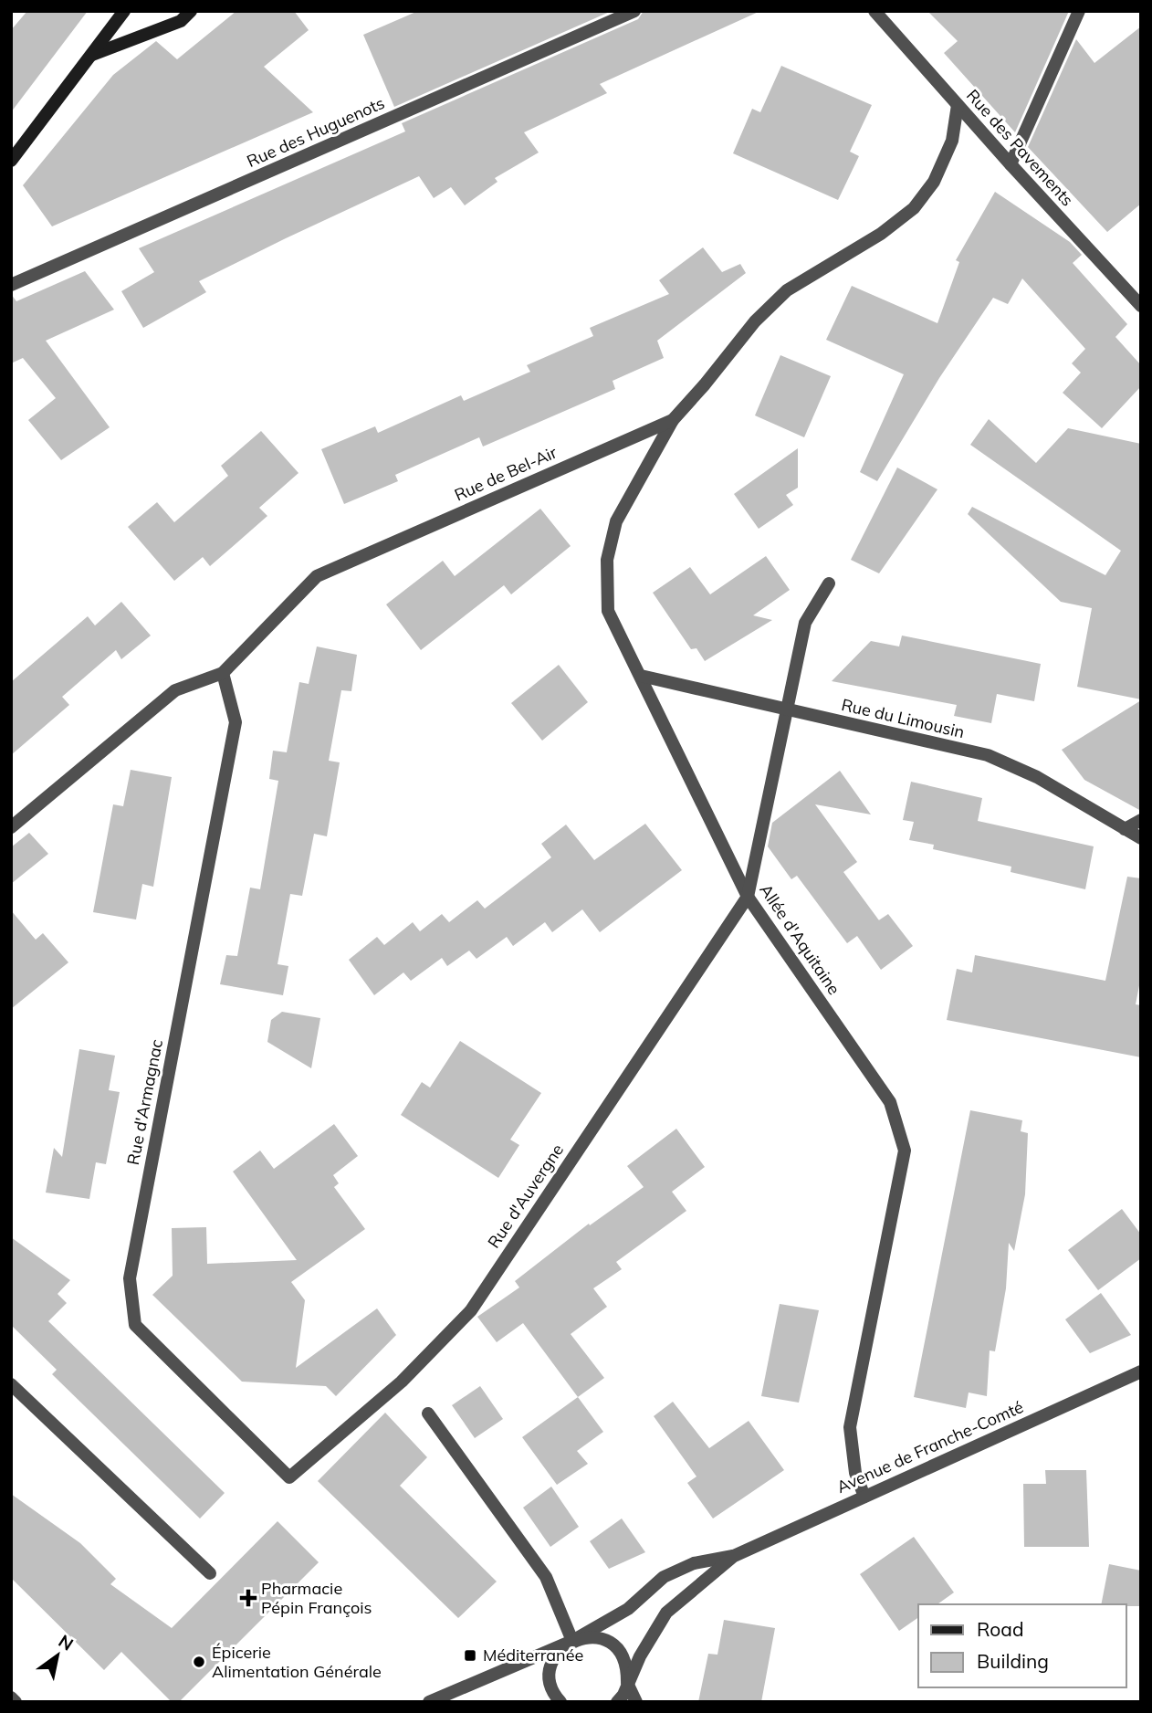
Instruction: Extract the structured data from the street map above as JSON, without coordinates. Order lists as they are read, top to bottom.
{
  "streets": {
    "street": [
      "Rue des Huguenots",
      "Rue des Pavements",
      "Rue de Bel-Air",
      "Rue du Limousin",
      "Allée d'Aquitaine",
      "Rue d'Armagnac",
      "Rue d'Auvergne",
      "Avenue de Franche-Comté"
    ]
  },
  "crossings": [
    ["Rue des Pavements", "Rue de Bel-Air"],
    ["Rue de Bel-Air", "Allée d'Aquitaine"],
    ["Rue de Bel-Air", "Rue d'Armagnac"],
    ["Rue du Limousin", "Allée d'Aquitaine"],
    ["Allée d'Aquitaine", "Rue d'Auvergne"],
    ["Allée d'Aquitaine", "Avenue de Franche-Comté"],
    ["Rue d'Armagnac", "Rue d'Auvergne"]
  ],
  "places": {
    "health": ["Pharmacie Pépin François"],
    "transit": ["Méditerranée"],
    "other": ["Épicerie Alimentation Générale"]
  },
  "legend": ["Road", "Building"],
  "north": "top right"
}
